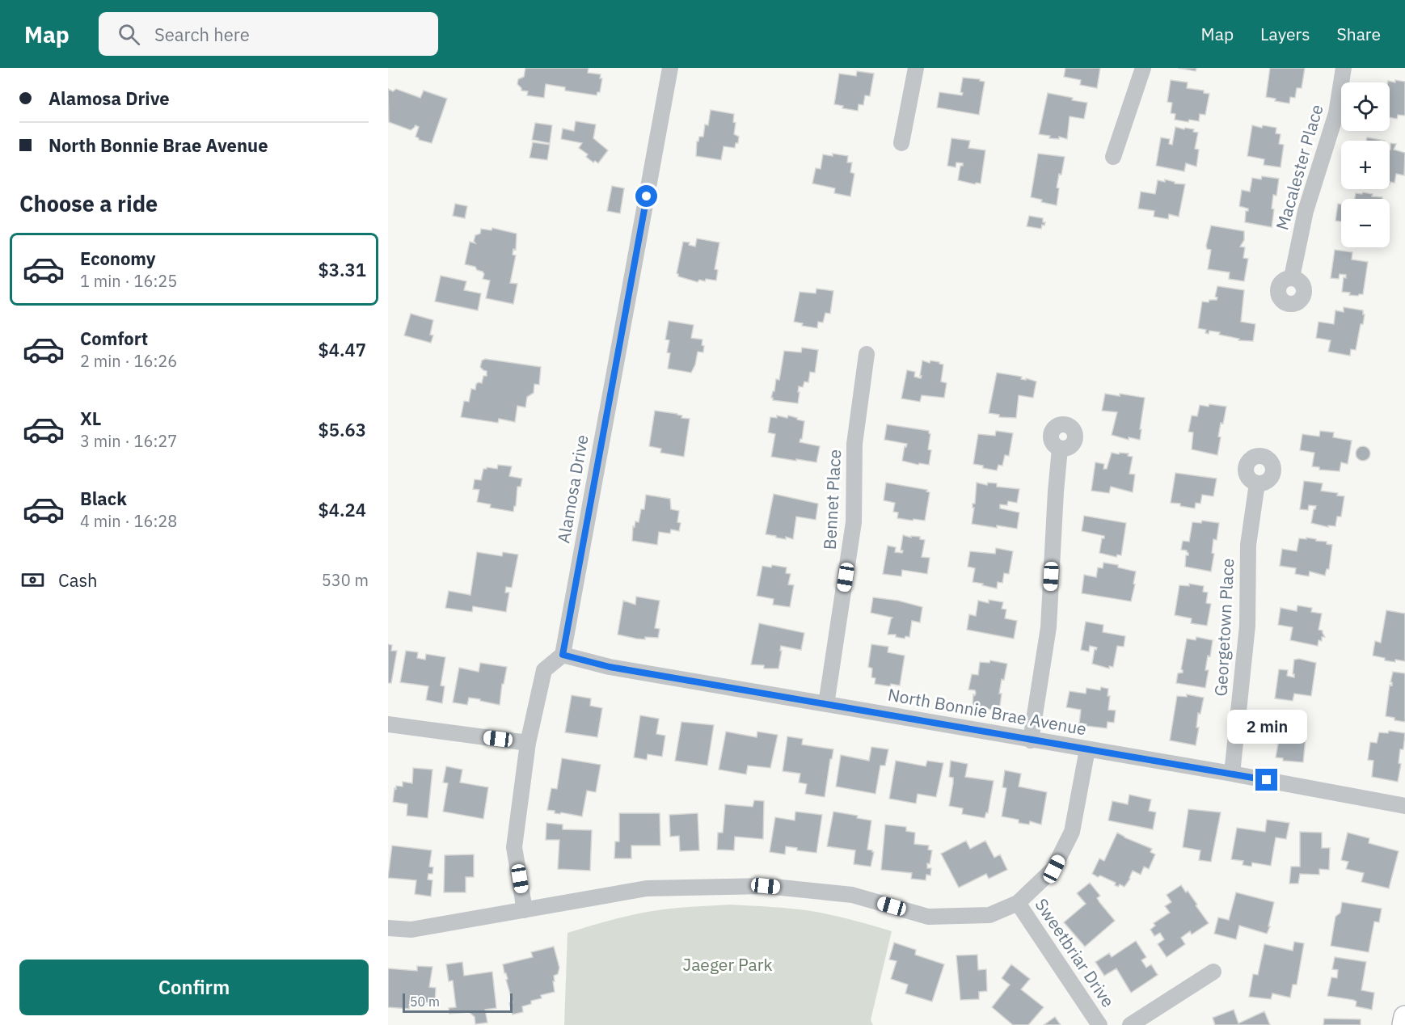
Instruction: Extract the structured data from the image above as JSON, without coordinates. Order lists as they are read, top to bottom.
{
  "streets": {
    "street": [
      "Macalester Place",
      "Alamosa Drive",
      "Bennet Place",
      "Georgetown Place",
      "North Bonnie Brae Avenue",
      "Sweetbriar Drive"
    ]
  },
  "crossings": [
    ["Alamosa Drive", "North Bonnie Brae Avenue"],
    ["Bennet Place", "North Bonnie Brae Avenue"],
    ["Georgetown Place", "North Bonnie Brae Avenue"]
  ],
  "parks": ["Jaeger Park"],
  "scale_bar": "50 m",
  "page": {
    "header": "Map",
    "search": "Search here",
    "nav": ["Map", "Layers", "Share"],
    "banner": ["Alamosa Drive", "North Bonnie Brae Avenue"],
    "map_buttons": ["+", "−"],
    "heading": "Choose a ride",
    "list": [
      {
        "name": "Economy",
        "note": "1 min · 16:25",
        "value": "$3.31"
      },
      {
        "name": "Comfort",
        "note": "2 min · 16:26",
        "value": "$4.47"
      },
      {
        "name": "XL",
        "note": "3 min · 16:27",
        "value": "$5.63"
      },
      {
        "name": "Black",
        "note": "4 min · 16:28",
        "value": "$4.24"
      }
    ],
    "pay": ["Cash", "530 m"],
    "bubble": "2 min",
    "buttons": "Confirm",
    "scale": "50 m"
  }
}
